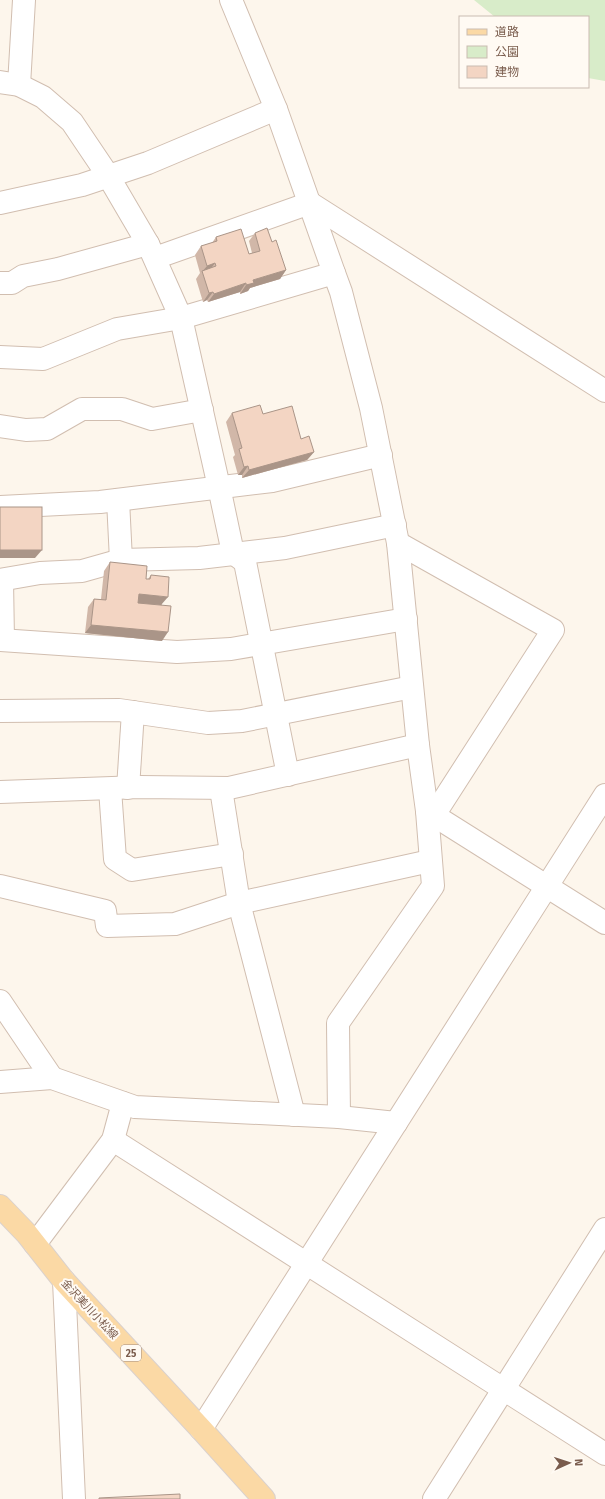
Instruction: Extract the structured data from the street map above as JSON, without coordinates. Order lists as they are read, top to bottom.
{
  "streets": {
    "main road": ["金沢美川小松線", "25"]
  },
  "legend": ["道路", "公園", "建物"],
  "north": "right"
}
